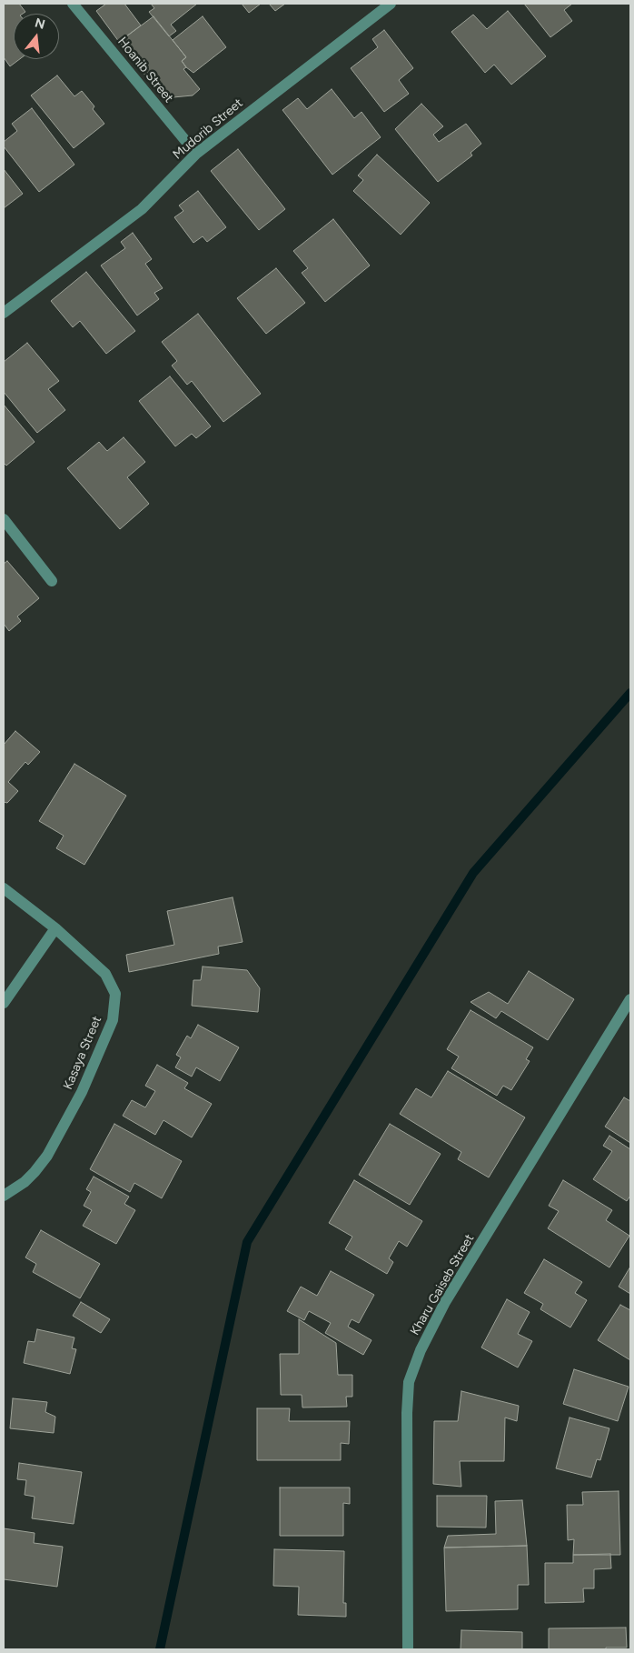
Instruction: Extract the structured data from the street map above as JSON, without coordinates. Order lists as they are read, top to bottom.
{
  "streets": {
    "street": [
      "Hoanib Street",
      "Mudorib Street",
      "Kasaya Street",
      "Kharu Gaiseb Street"
    ]
  },
  "crossings": [
    ["Hoanib Street", "Mudorib Street"]
  ],
  "north": "top"
}
